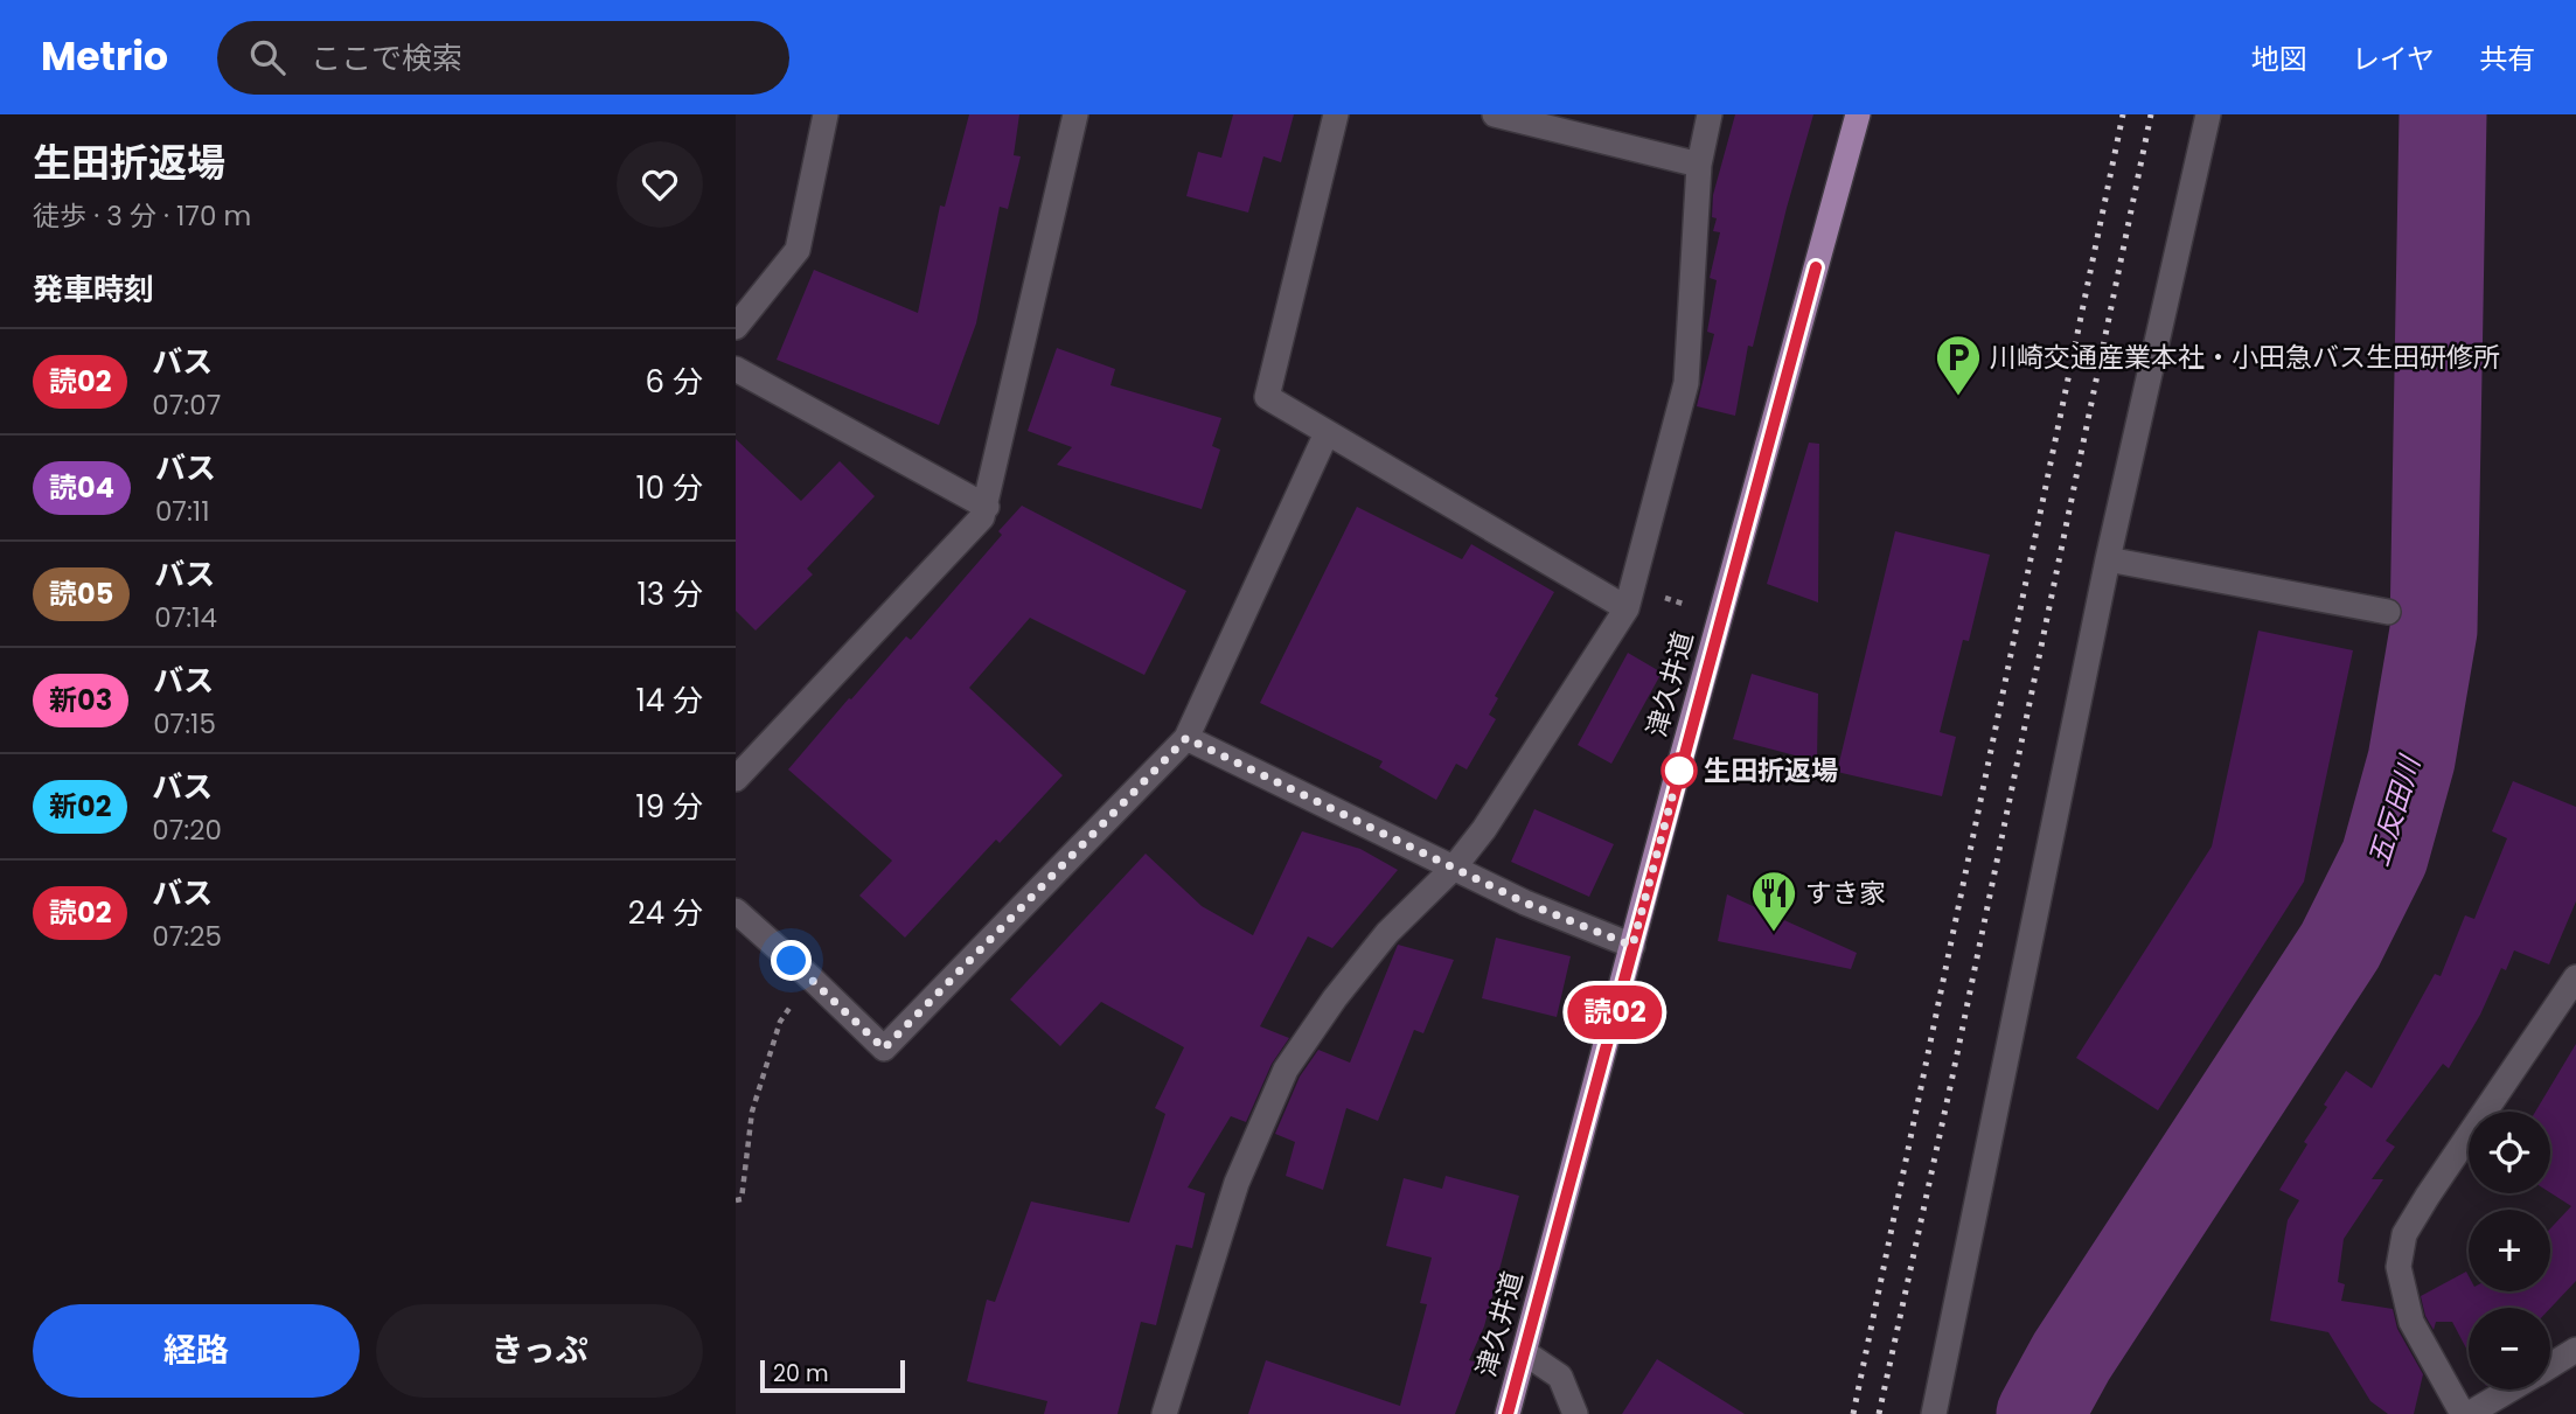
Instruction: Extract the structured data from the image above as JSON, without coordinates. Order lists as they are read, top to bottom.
{
  "streets": {
    "main road": ["津久井道"]
  },
  "water": ["五反田川"],
  "places": {
    "parking": ["川崎交通産業本社・小田急バス生田研修所"],
    "other": ["生田折返場"],
    "restaurant": ["すき家"]
  },
  "lines": ["bus line 読02"],
  "scale_bar": "20 m",
  "page": {
    "header": "Metrio",
    "search": "ここで検索",
    "nav": ["地図", "レイヤ", "共有"],
    "heading": [
      ["生田折返場", "徒歩 · 3 分 · 170 m"],
      "発車時刻"
    ],
    "on_map": "読02",
    "list": [
      {
        "mark": "読02",
        "name": "バス",
        "note": "07:07",
        "value": "6 分"
      },
      {
        "mark": "読04",
        "name": "バス",
        "note": "07:11",
        "value": "10 分"
      },
      {
        "mark": "読05",
        "name": "バス",
        "note": "07:14",
        "value": "13 分"
      },
      {
        "mark": "新03",
        "name": "バス",
        "note": "07:15",
        "value": "14 分"
      },
      {
        "mark": "新02",
        "name": "バス",
        "note": "07:20",
        "value": "19 分"
      },
      {
        "mark": "読02",
        "name": "バス",
        "note": "07:25",
        "value": "24 分"
      }
    ],
    "map_buttons": ["+", "−"],
    "buttons": ["経路", "きっぷ"],
    "scale": "20 m"
  }
}
